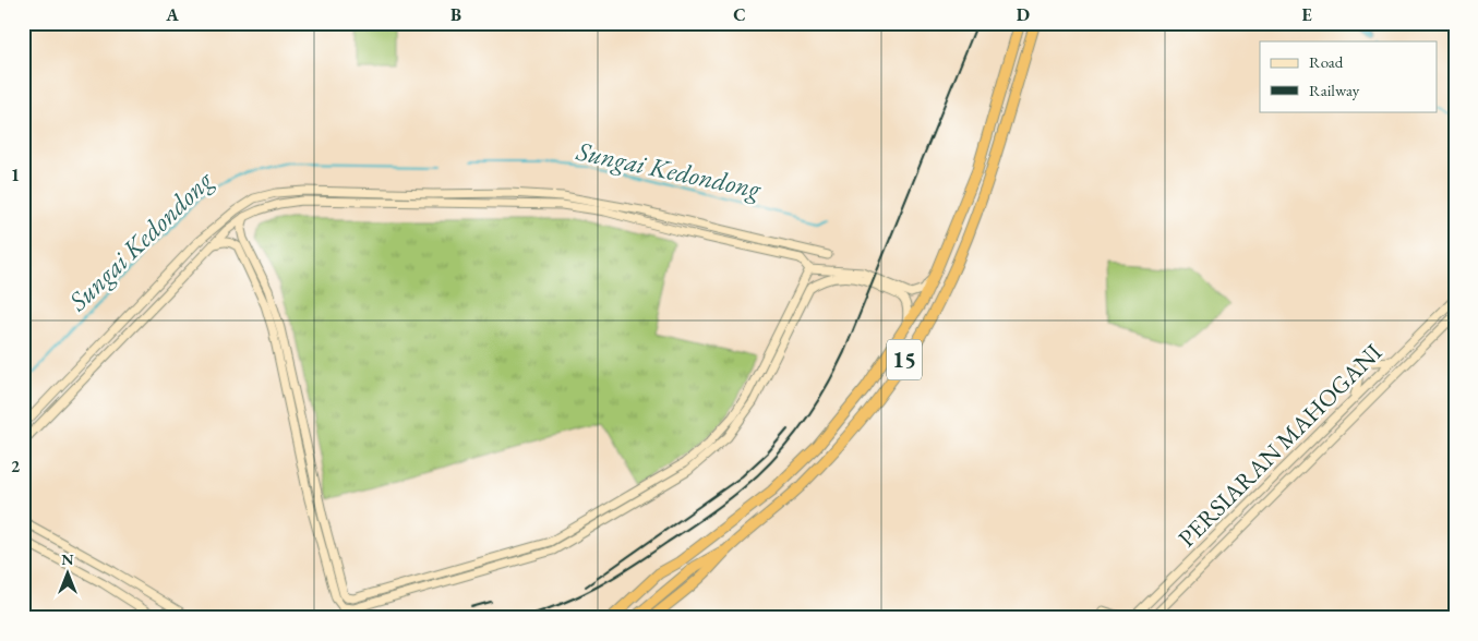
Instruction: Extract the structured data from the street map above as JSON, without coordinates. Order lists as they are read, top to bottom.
{
  "streets": {
    "highway": ["15"],
    "main road": ["PERSIARAN MAHOGANI"]
  },
  "water": ["Sungai Kedondong"],
  "legend": ["Road", "Railway"],
  "north": "top",
  "grid": {
    "columns": [
      "A",
      "B",
      "C",
      "D",
      "E"
    ],
    "rows": ["1", "2"]
  }
}
